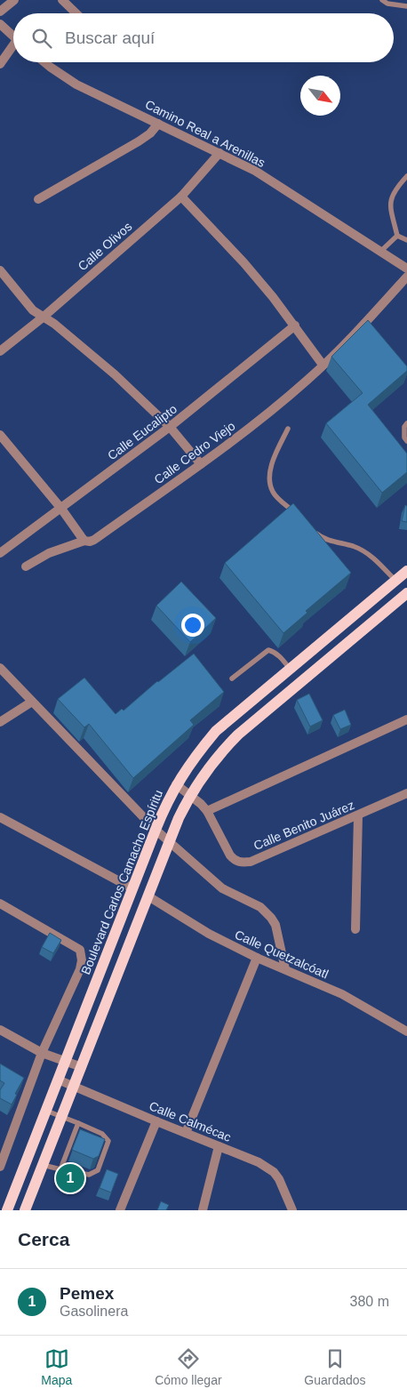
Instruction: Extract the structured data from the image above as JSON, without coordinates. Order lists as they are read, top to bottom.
{
  "streets": {
    "main road": ["Boulevard Carlos Camacho Espíritu"],
    "street": [
      "Camino Real a Arenillas",
      "Calle Olivos",
      "Calle Eucalipto",
      "Calle Cedro Viejo",
      "Calle Benito Juárez",
      "Calle Quetzalcóatl",
      "Calle Calmécac"
    ]
  },
  "crossings": [
    ["Camino Real a Arenillas", "Calle Olivos"],
    ["Calle Benito Juárez", "Boulevard Carlos Camacho Espíritu"],
    ["Boulevard Carlos Camacho Espíritu", "Calle Calmécac"]
  ],
  "north": "bottom right",
  "page": {
    "search": "Buscar aquí",
    "pins": "1",
    "heading": "Cerca",
    "list": [
      {
        "mark": "1",
        "name": "Pemex",
        "note": "Gasolinera",
        "value": "380 m"
      }
    ],
    "nav": ["Mapa", "Cómo llegar", "Guardados"]
  }
}
